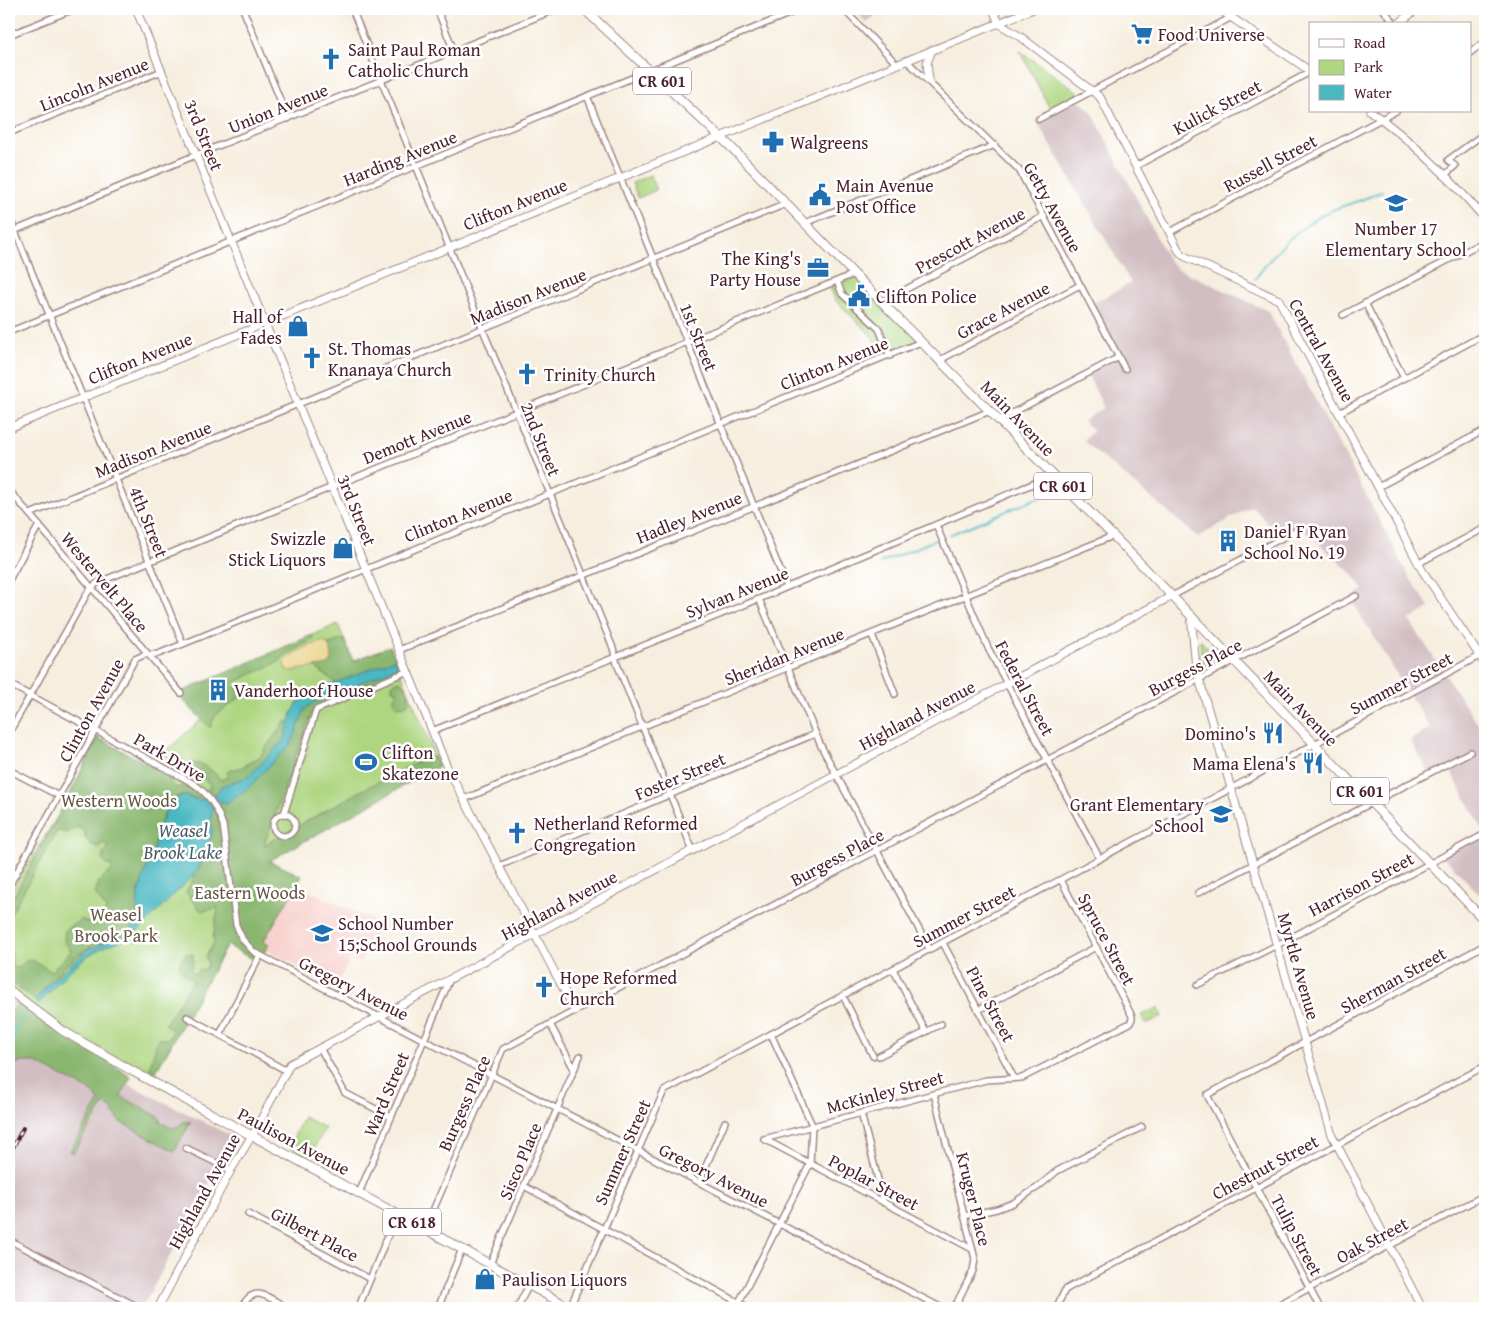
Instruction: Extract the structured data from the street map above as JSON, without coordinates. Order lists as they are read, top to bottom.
{
  "streets": {
    "main road": [
      "CR 601",
      "Main Avenue",
      "Paulison Avenue",
      "CR 618"
    ],
    "street": [
      "Lincoln Avenue",
      "Kulick Street",
      "Union Avenue",
      "3rd Street",
      "Harding Avenue",
      "Russell Street",
      "Clifton Avenue",
      "Getty Avenue",
      "Prescott Avenue",
      "Madison Avenue",
      "Grace Avenue",
      "1st Street",
      "Central Avenue",
      "Clinton Avenue",
      "Demott Avenue",
      "2nd Street",
      "Hadley Avenue",
      "4th Street",
      "Westervelt Place",
      "Sylvan Avenue",
      "Sheridan Avenue",
      "Burgess Place",
      "Summer Street",
      "Federal Street",
      "Highland Avenue",
      "Park Drive",
      "Foster Street",
      "Harrison Street",
      "Spruce Street",
      "Myrtle Avenue",
      "Sherman Street",
      "Gregory Avenue",
      "Pine Street",
      "McKinley Street",
      "Ward Street",
      "Sisco Place",
      "Chestnut Street",
      "Poplar Street",
      "Kruger Place",
      "Gilbert Place",
      "Tulip Street",
      "Oak Street"
    ]
  },
  "crossings": [
    ["Lincoln Avenue", "3rd Street"],
    ["Kulick Street", "Central Avenue"],
    ["Union Avenue", "3rd Street"],
    ["Union Avenue", "2nd Street"],
    ["Union Avenue", "4th Street"],
    ["3rd Street", "Harding Avenue"],
    ["3rd Street", "Clifton Avenue"],
    ["3rd Street", "Madison Avenue"],
    ["3rd Street", "Clinton Avenue"],
    ["3rd Street", "Demott Avenue"],
    ["3rd Street", "Hadley Avenue"],
    ["3rd Street", "Sylvan Avenue"],
    ["3rd Street", "Sheridan Avenue"],
    ["3rd Street", "Burgess Place"],
    ["3rd Street", "Highland Avenue"],
    ["3rd Street", "Foster Street"],
    ["Harding Avenue", "1st Street"],
    ["Harding Avenue", "Main Avenue"],
    ["Harding Avenue", "2nd Street"],
    ["Harding Avenue", "4th Street"],
    ["Russell Street", "Central Avenue"],
    ["Clifton Avenue", "Getty Avenue"],
    ["Clifton Avenue", "1st Street"],
    ["Clifton Avenue", "Central Avenue"],
    ["Clifton Avenue", "Main Avenue"],
    ["Clifton Avenue", "2nd Street"],
    ["Clifton Avenue", "4th Street"],
    ["Getty Avenue", "Prescott Avenue"],
    ["Getty Avenue", "Grace Avenue"],
    ["Prescott Avenue", "Main Avenue"],
    ["Madison Avenue", "1st Street"],
    ["Madison Avenue", "Main Avenue"],
    ["Madison Avenue", "2nd Street"],
    ["Madison Avenue", "4th Street"],
    ["Madison Avenue", "Westervelt Place"],
    ["Grace Avenue", "Main Avenue"],
    ["1st Street", "Clinton Avenue"],
    ["1st Street", "Demott Avenue"],
    ["1st Street", "Hadley Avenue"],
    ["1st Street", "Sylvan Avenue"],
    ["Central Avenue", "Summer Street"],
    ["Clinton Avenue", "Main Avenue"],
    ["Clinton Avenue", "2nd Street"],
    ["Clinton Avenue", "4th Street"],
    ["Clinton Avenue", "Westervelt Place"],
    ["Clinton Avenue", "Park Drive"],
    ["Main Avenue", "Demott Avenue"],
    ["Main Avenue", "Hadley Avenue"],
    ["Main Avenue", "Sylvan Avenue"],
    ["Main Avenue", "Sheridan Avenue"],
    ["Main Avenue", "Burgess Place"],
    ["Main Avenue", "Summer Street"],
    ["Main Avenue", "Highland Avenue"],
    ["Main Avenue", "Harrison Street"],
    ["Main Avenue", "Myrtle Avenue"],
    ["Demott Avenue", "2nd Street"],
    ["Demott Avenue", "4th Street"],
    ["Demott Avenue", "Westervelt Place"],
    ["Demott Avenue", "Park Drive"],
    ["2nd Street", "Hadley Avenue"],
    ["2nd Street", "Sylvan Avenue"],
    ["2nd Street", "Sheridan Avenue"],
    ["2nd Street", "Highland Avenue"],
    ["2nd Street", "Foster Street"],
    ["Sylvan Avenue", "Federal Street"],
    ["Sheridan Avenue", "Federal Street"],
    ["Burgess Place", "Federal Street"],
    ["Burgess Place", "Myrtle Avenue"],
    ["Burgess Place", "Gregory Avenue"],
    ["Burgess Place", "Paulison Avenue"],
    ["Summer Street", "Federal Street"],
    ["Summer Street", "Spruce Street"],
    ["Summer Street", "Myrtle Avenue"],
    ["Summer Street", "Gregory Avenue"],
    ["Summer Street", "Pine Street"],
    ["Summer Street", "Paulison Avenue"],
    ["Federal Street", "Highland Avenue"],
    ["Highland Avenue", "Gregory Avenue"],
    ["Highland Avenue", "Ward Street"],
    ["Highland Avenue", "Paulison Avenue"],
    ["Park Drive", "Gregory Avenue"],
    ["Harrison Street", "Myrtle Avenue"],
    ["Spruce Street", "Pine Street"],
    ["Spruce Street", "McKinley Street"],
    ["Myrtle Avenue", "Sherman Street"],
    ["Myrtle Avenue", "Chestnut Street"],
    ["Myrtle Avenue", "Oak Street"],
    ["Sherman Street", "Tulip Street"],
    ["Gregory Avenue", "Ward Street"],
    ["Gregory Avenue", "Sisco Place"],
    ["Pine Street", "McKinley Street"],
    ["McKinley Street", "Poplar Street"],
    ["McKinley Street", "Kruger Place"],
    ["Ward Street", "Paulison Avenue"],
    ["Paulison Avenue", "Sisco Place"],
    ["Chestnut Street", "Tulip Street"],
    ["Poplar Street", "Kruger Place"],
    ["Tulip Street", "Oak Street"]
  ],
  "water": ["Weasel Brook Lake"],
  "parks": ["Western Woods", "Eastern Woods", "Weasel Brook Park"],
  "places": {
    "supermarket": ["Food Universe"],
    "church": [
      "Saint Paul Roman Catholic Church",
      "St. Thomas Knanaya Church",
      "Trinity Church",
      "Netherland Reformed Congregation",
      "Hope Reformed Church"
    ],
    "pharmacy": ["Walgreens"],
    "public building": ["Main Avenue Post Office", "Clifton Police"],
    "school or university": ["Number 17 Elementary School", "Grant Elementary School", "School Number 15;School Grounds"],
    "office": ["The King's Party House"],
    "shop": ["Hall of Fades", "Swizzle Stick Liquors", "Paulison Liquors"],
    "building": ["Daniel F Ryan School No. 19", "Vanderhoof House"],
    "restaurant": ["Domino's", "Mama Elena's"],
    "sports": ["Clifton Skatezone"]
  },
  "legend": ["Road", "Park", "Water"]
}
